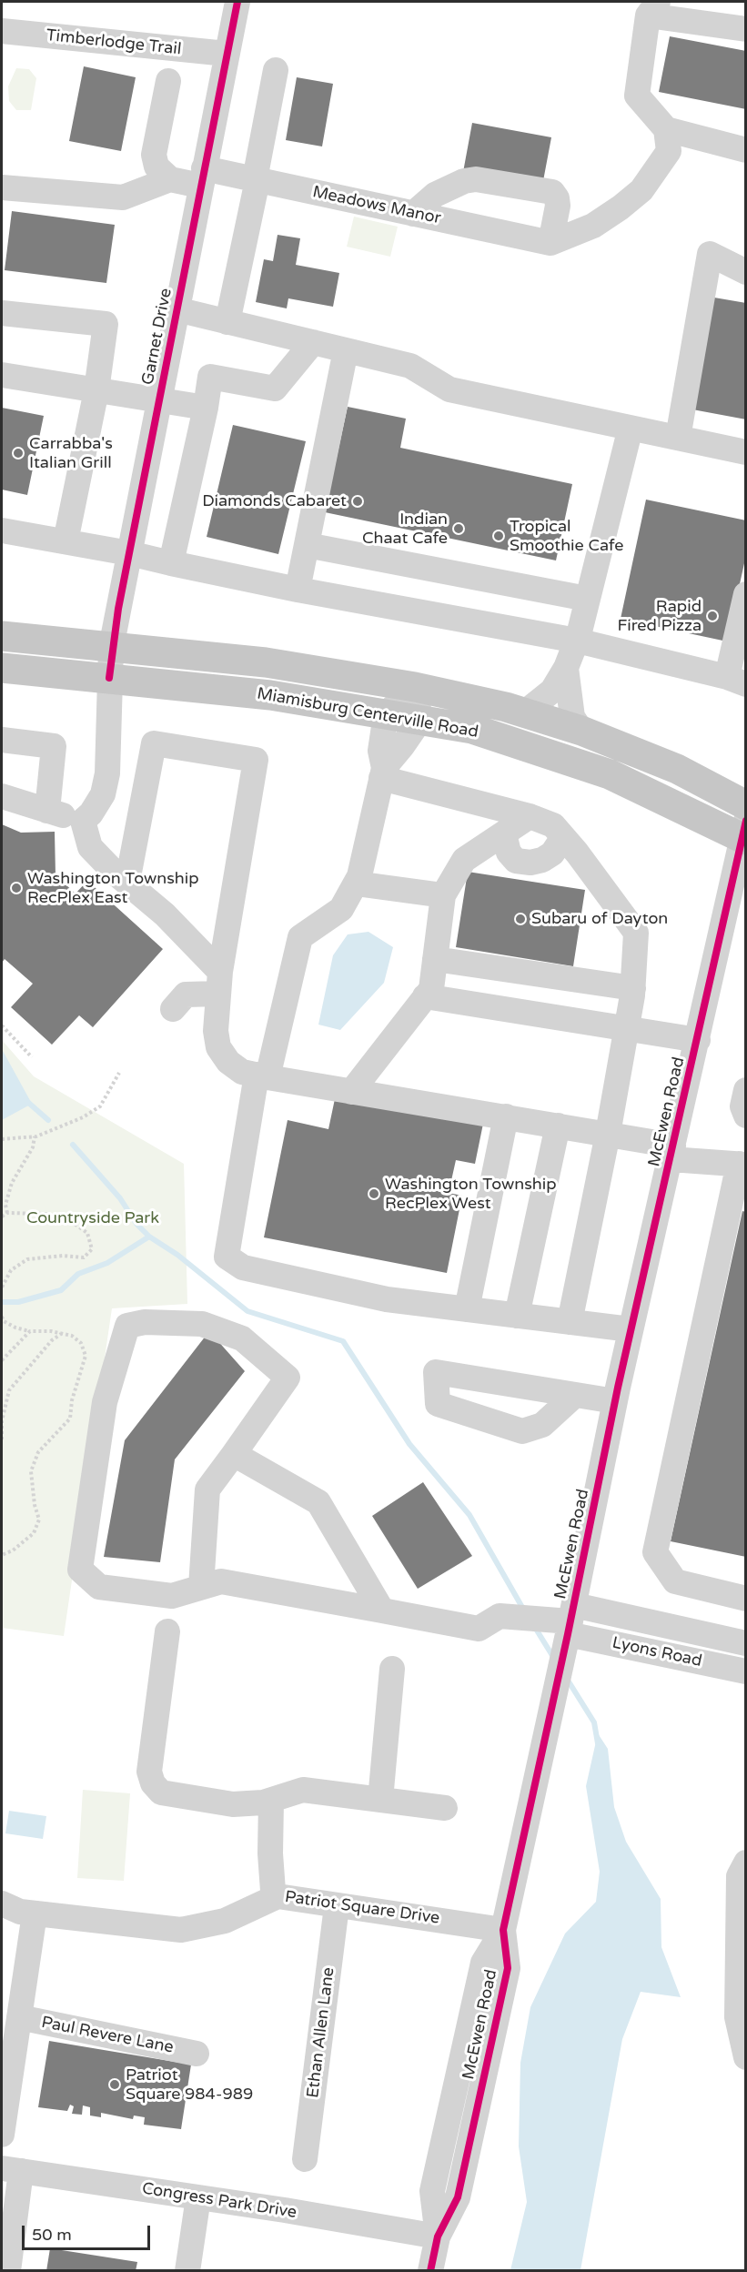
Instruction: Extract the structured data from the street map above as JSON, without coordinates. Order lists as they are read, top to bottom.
{
  "streets": {
    "main road": ["Miamisburg Centerville Road"],
    "street": [
      "Timberlodge Trail",
      "Meadows Manor",
      "Garnet Drive",
      "McEwen Road",
      "Lyons Road",
      "Patriot Square Drive",
      "Ethan Allen Lane",
      "Paul Revere Lane",
      "Congress Park Drive"
    ]
  },
  "crossings": [
    ["Timberlodge Trail", "Garnet Drive"],
    ["Meadows Manor", "Garnet Drive"],
    ["Garnet Drive", "Miamisburg Centerville Road"],
    ["Miamisburg Centerville Road", "McEwen Road"],
    ["McEwen Road", "Lyons Road"],
    ["McEwen Road", "Patriot Square Drive"],
    ["McEwen Road", "Congress Park Drive"],
    ["Patriot Square Drive", "Ethan Allen Lane"]
  ],
  "parks": ["Countryside Park"],
  "places": [
    "Carrabba's Italian Grill",
    "Diamonds Cabaret",
    "Indian Chaat Cafe",
    "Tropical Smoothie Cafe",
    "Rapid Fired Pizza",
    "Washington Township RecPlex East",
    "Subaru of Dayton",
    "Washington Township RecPlex West",
    "Patriot Square 984-989"
  ],
  "scale_bar": "50 m"
}
